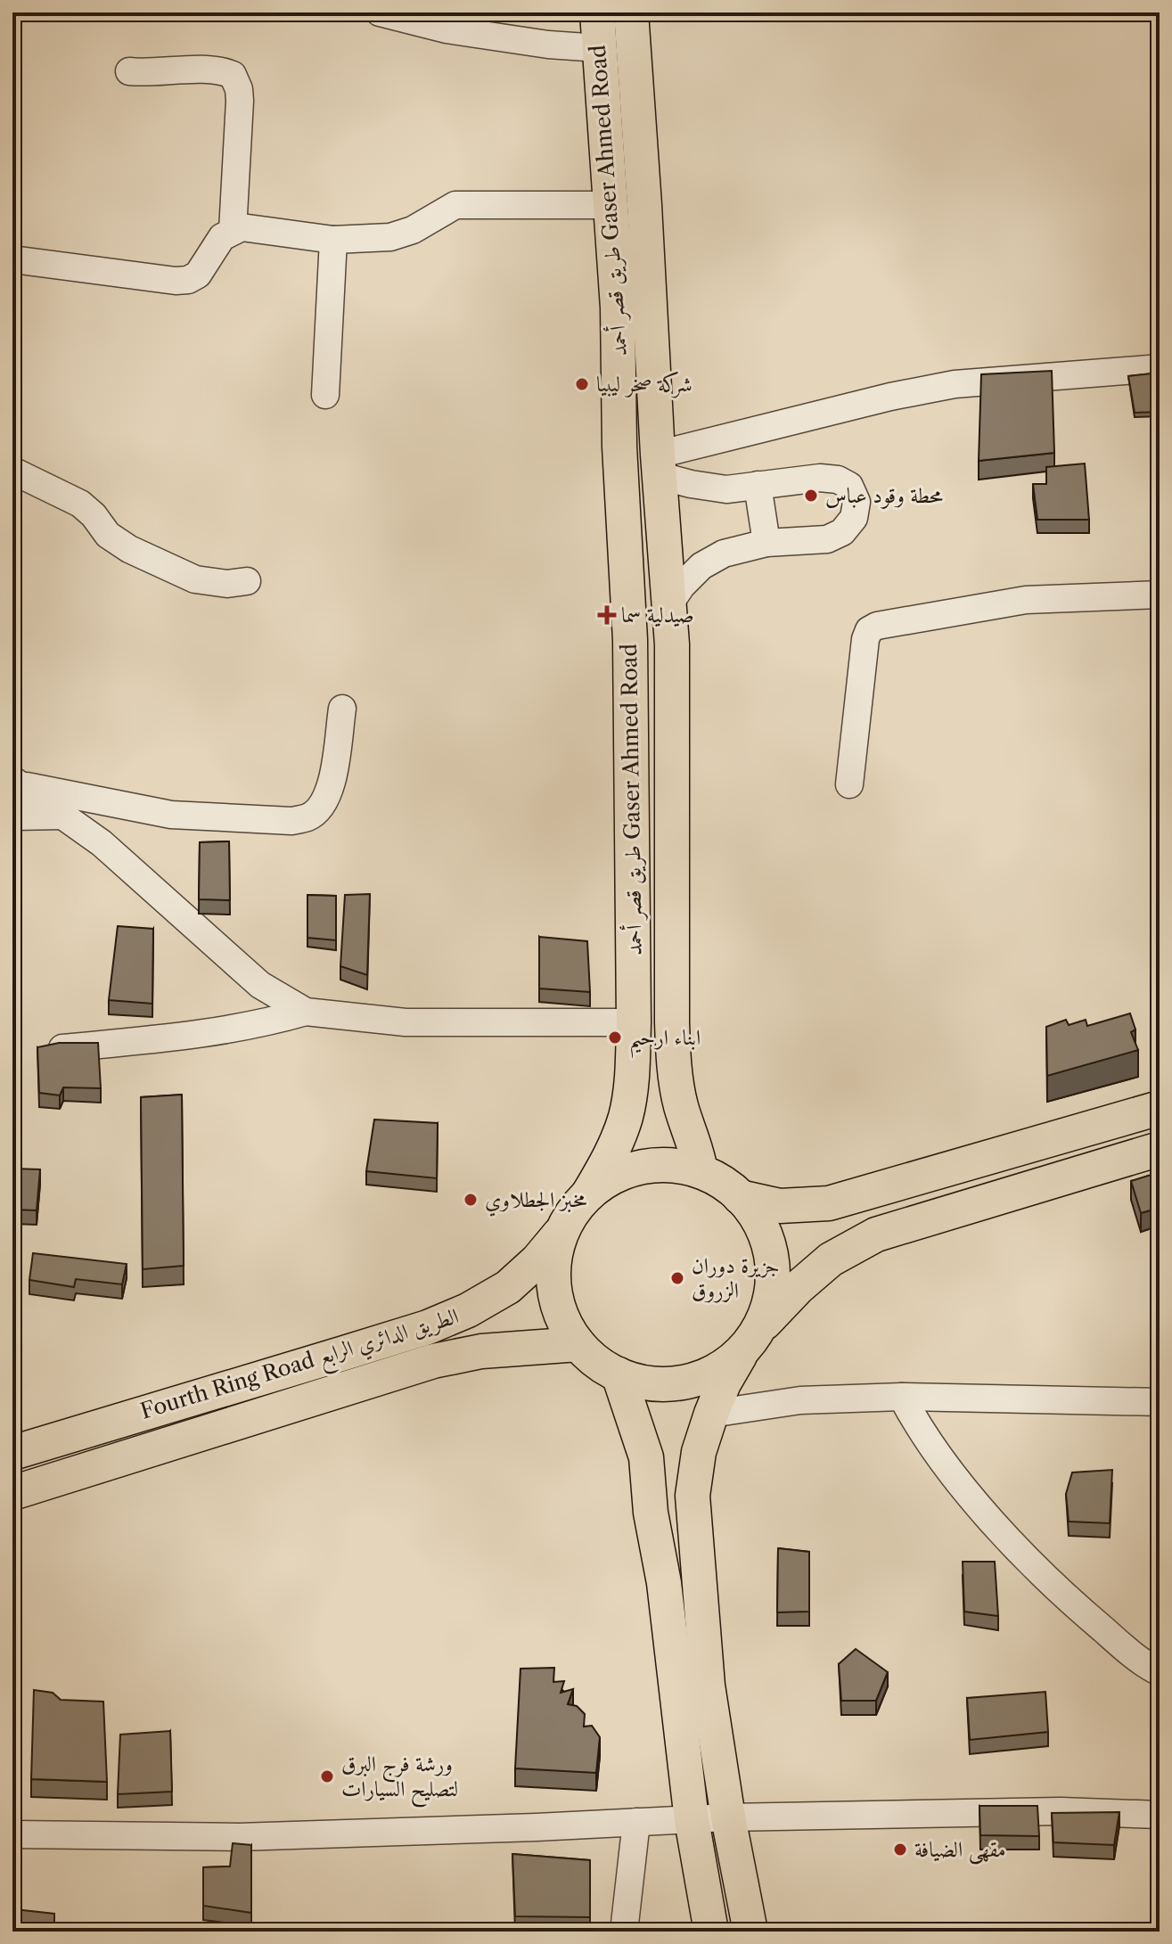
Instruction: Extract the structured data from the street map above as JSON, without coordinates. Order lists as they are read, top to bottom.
{
  "streets": {
    "main road": ["طريق قصر أحمد Gaser Ahmed Road", "Fourth Ring Road الطريق الدائري الرابع"]
  },
  "crossings": [
    ["طريق قصر أحمد Gaser Ahmed Road", "Fourth Ring Road الطريق الدائري الرابع"]
  ],
  "places": {
    "other": [
      "شركة صخر ليبيا",
      "محطة وقود عباس",
      "ابناء ارحيم",
      "مخبز الجطلاوي",
      "جزيرة دوران الزروق",
      "ورشة فرج البرق لتصليح السيارات",
      "مقهى الضيافة"
    ],
    "health": ["صيدلية سما"]
  }
}
